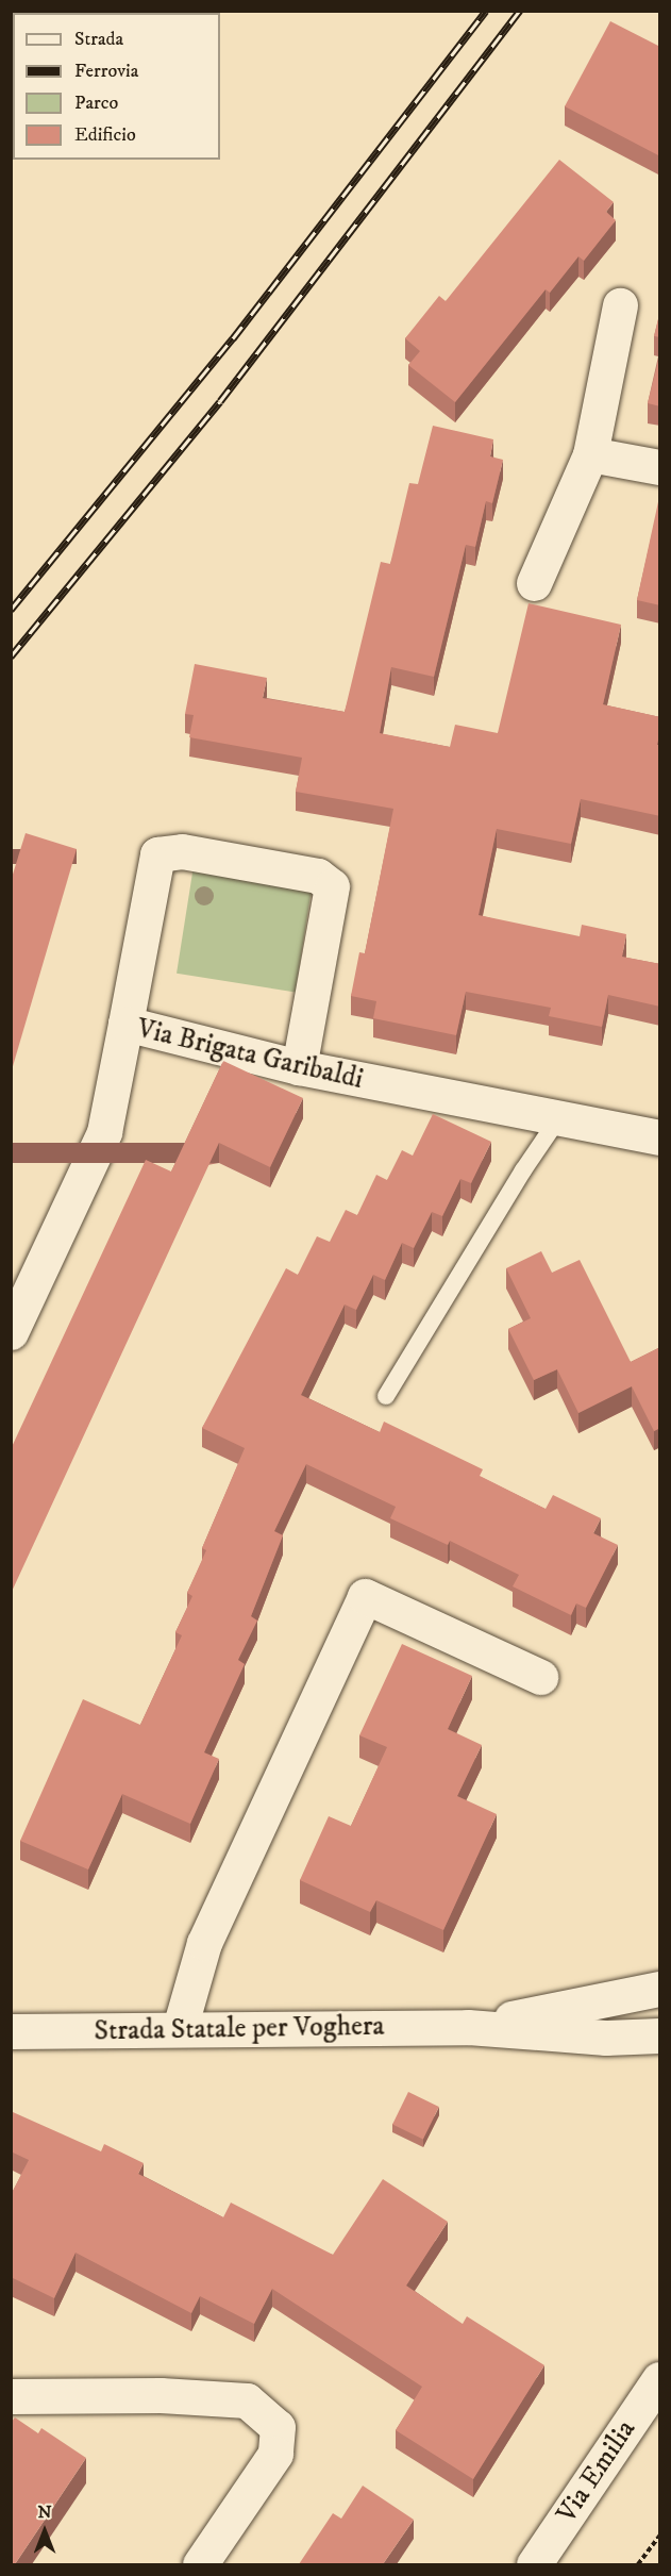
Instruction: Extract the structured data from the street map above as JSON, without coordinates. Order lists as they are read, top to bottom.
{
  "streets": {
    "street": ["Via Brigata Garibaldi", "Strada Statale per Voghera", "Via Emilia"]
  },
  "legend": [
    "Strada",
    "Ferrovia",
    "Parco",
    "Edificio"
  ],
  "north": "top"
}
